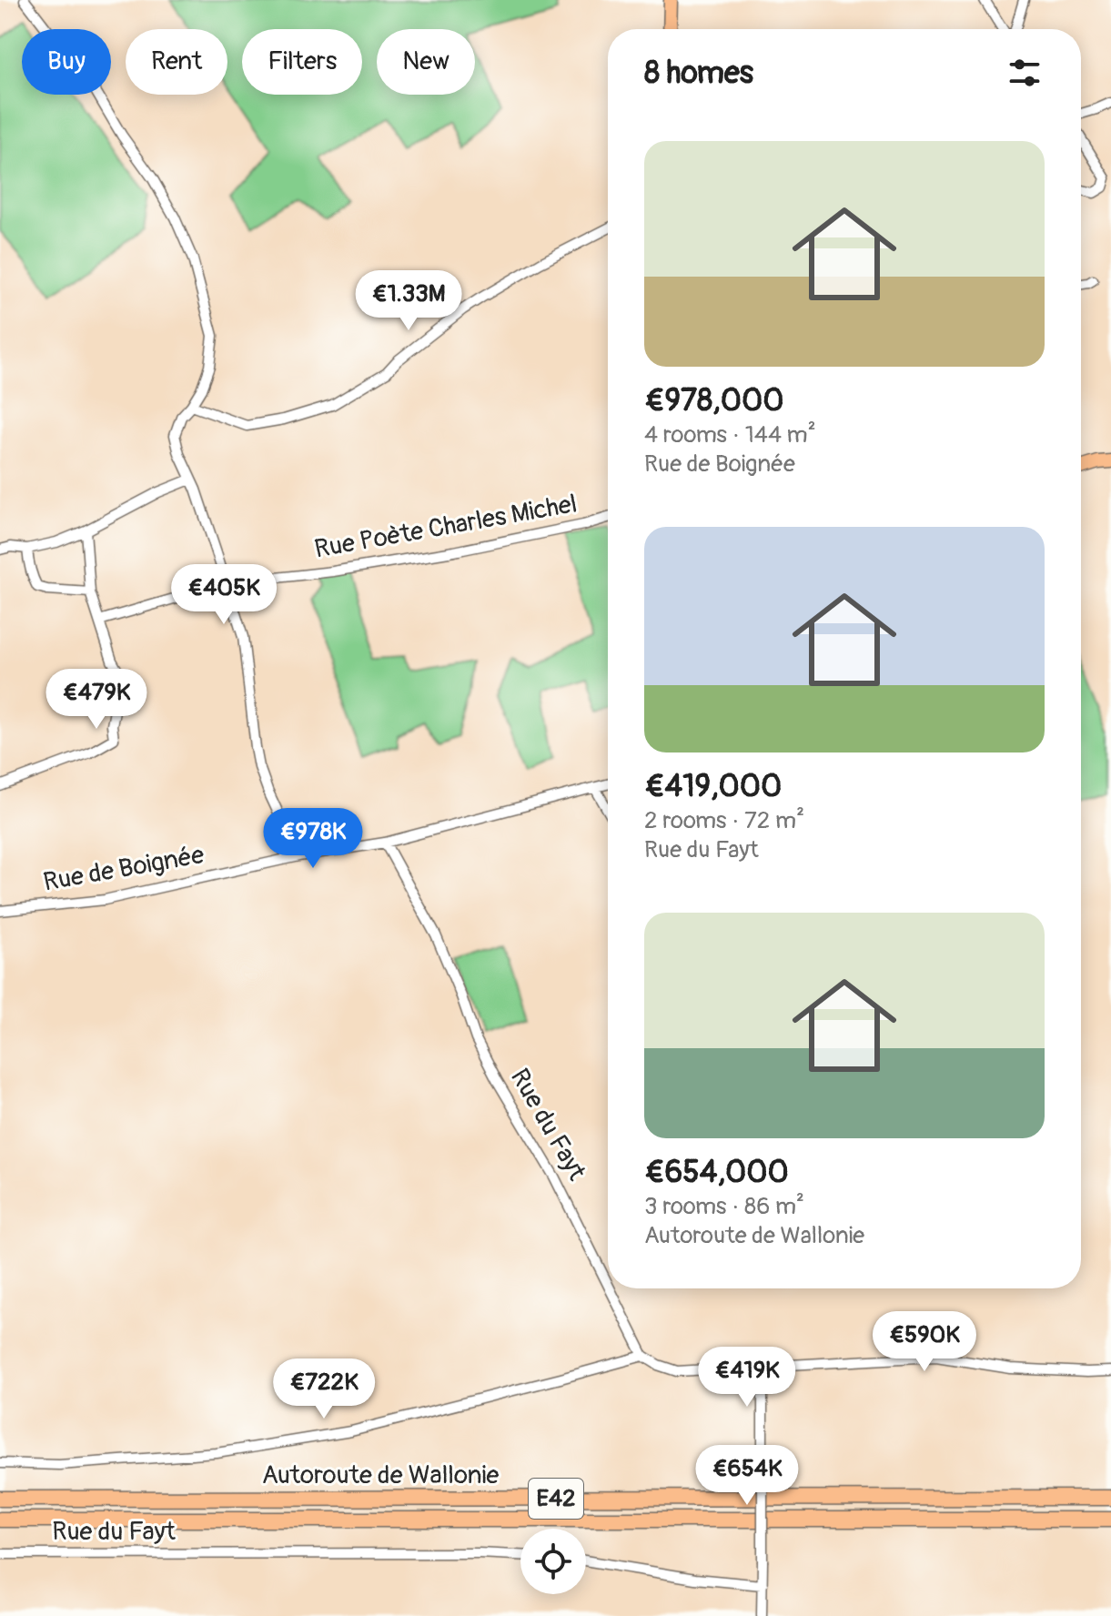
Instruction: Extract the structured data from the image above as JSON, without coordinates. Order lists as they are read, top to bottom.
{
  "streets": {
    "highway": ["Autoroute de Wallonie", "E42"],
    "street": ["Rue Poète Charles Michel", "Rue de Boignée", "Rue du Fayt"]
  },
  "crossings": [
    ["Rue de Boignée", "Rue du Fayt"]
  ],
  "page": {
    "chip": [
      "Buy",
      "Rent",
      "Filters",
      "New"
    ],
    "heading": "8 homes",
    "list": [
      {
        "name": "€978,000",
        "note": "4 rooms · 144 m² · Rue de Boignée"
      },
      {
        "name": "€419,000",
        "note": "2 rooms · 72 m² · Rue du Fayt"
      },
      {
        "name": "€654,000",
        "note": "3 rooms · 86 m² · Autoroute de Wallonie"
      }
    ],
    "price": [
      "€1.33M",
      "€405K",
      "€479K",
      "€978K",
      "€590K",
      "€419K",
      "€722K",
      "€654K"
    ]
  }
}
